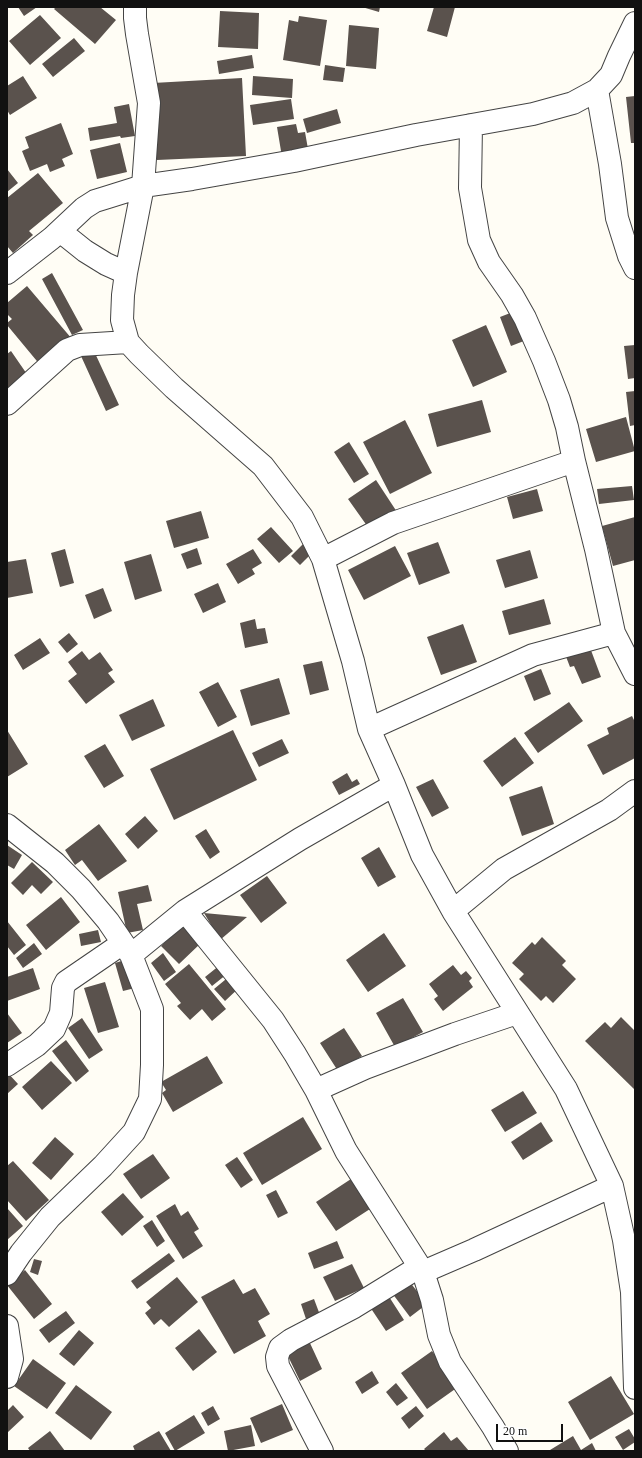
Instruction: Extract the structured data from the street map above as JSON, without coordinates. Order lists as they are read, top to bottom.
{
  "scale_bar": "20 m"
}
